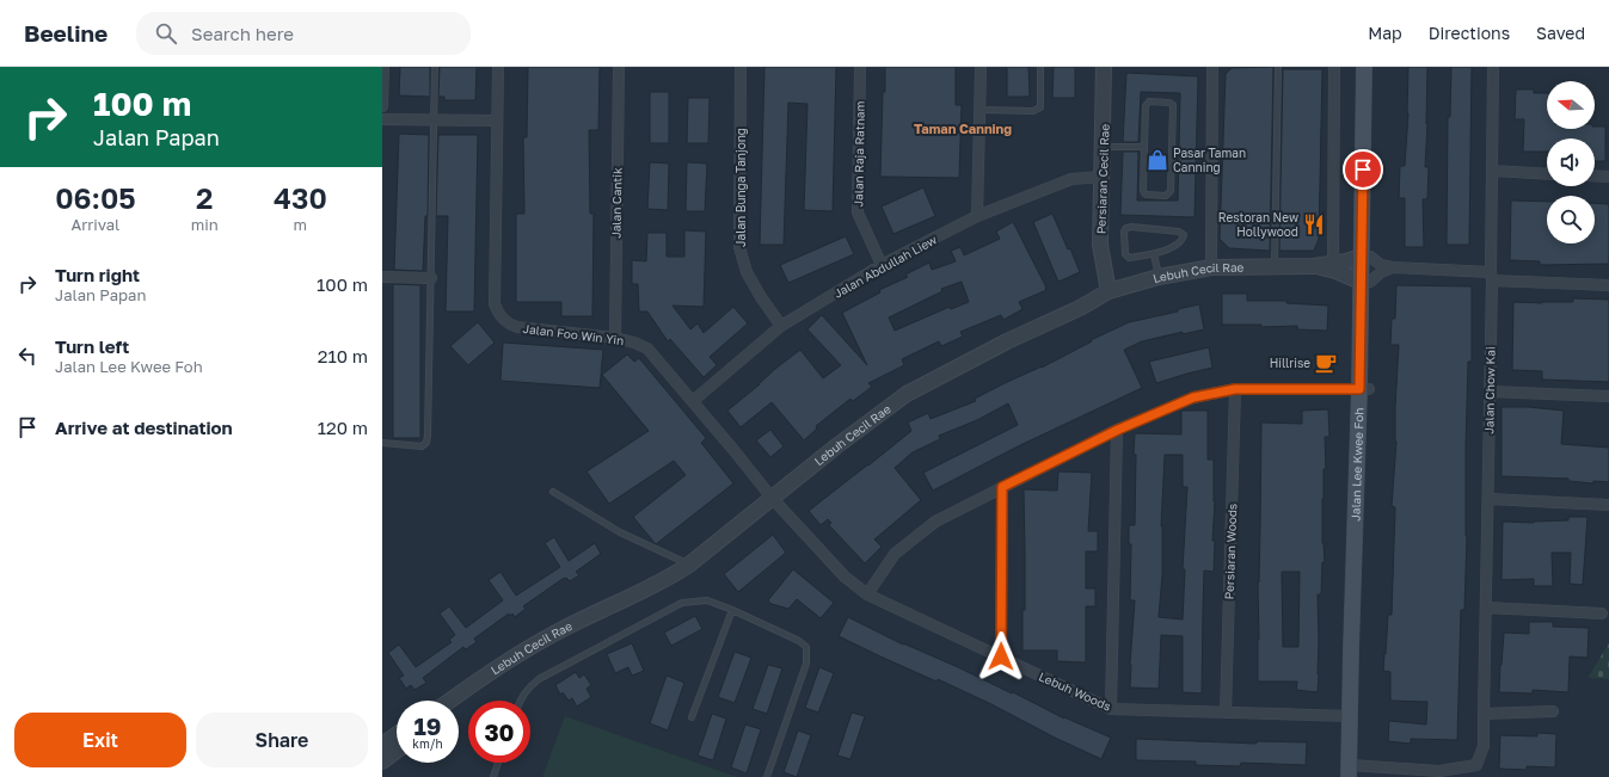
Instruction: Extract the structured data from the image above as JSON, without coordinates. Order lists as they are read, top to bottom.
{
  "streets": {
    "main road": ["Jalan Lee Kwee Foh"],
    "street": [
      "Jalan Raja Ratnam",
      "Persiaran Cecil Rae",
      "Jalan Bunga Tanjong",
      "Jalan Cantik",
      "Jalan Abdullah Liew",
      "Lebuh Cecil Rae",
      "Jalan Foo Win Yin",
      "Jalan Chow Kai",
      "Persiaran Woods",
      "Lebuh Woods"
    ]
  },
  "crossings": [
    ["Jalan Raja Ratnam", "Jalan Abdullah Liew"],
    ["Persiaran Cecil Rae", "Jalan Abdullah Liew"],
    ["Persiaran Cecil Rae", "Lebuh Cecil Rae"],
    ["Jalan Bunga Tanjong", "Jalan Abdullah Liew"],
    ["Jalan Cantik", "Jalan Foo Win Yin"],
    ["Jalan Abdullah Liew", "Jalan Foo Win Yin"],
    ["Lebuh Cecil Rae", "Jalan Foo Win Yin"],
    ["Lebuh Cecil Rae", "Jalan Lee Kwee Foh"],
    ["Lebuh Cecil Rae", "Lebuh Woods"],
    ["Jalan Foo Win Yin", "Lebuh Woods"],
    ["Jalan Chow Kai", "Jalan Lee Kwee Foh"],
    ["Jalan Lee Kwee Foh", "Lebuh Woods"],
    ["Persiaran Woods", "Lebuh Woods"]
  ],
  "districts": ["Taman Canning"],
  "places": {
    "shop": ["Pasar Taman Canning"],
    "restaurant": ["Restoran New Hollywood"],
    "cafe": ["Hillrise"]
  },
  "north": "left",
  "page": {
    "header": "Beeline",
    "search": "Search here",
    "nav": ["Map", "Directions", "Saved"],
    "turn": ["100 m", "Jalan Papan"],
    "eta": [
      "06:05",
      "Arrival",
      "2",
      "min",
      "430",
      "m"
    ],
    "list": [
      {
        "name": "Turn right",
        "note": "Jalan Papan",
        "value": "100 m"
      },
      {
        "name": "Turn left",
        "note": "Jalan Lee Kwee Foh",
        "value": "210 m"
      },
      {
        "name": "Arrive at destination",
        "value": "120 m"
      }
    ],
    "speed": "19 km/h",
    "limit": "30",
    "buttons": ["Exit", "Share"]
  }
}
